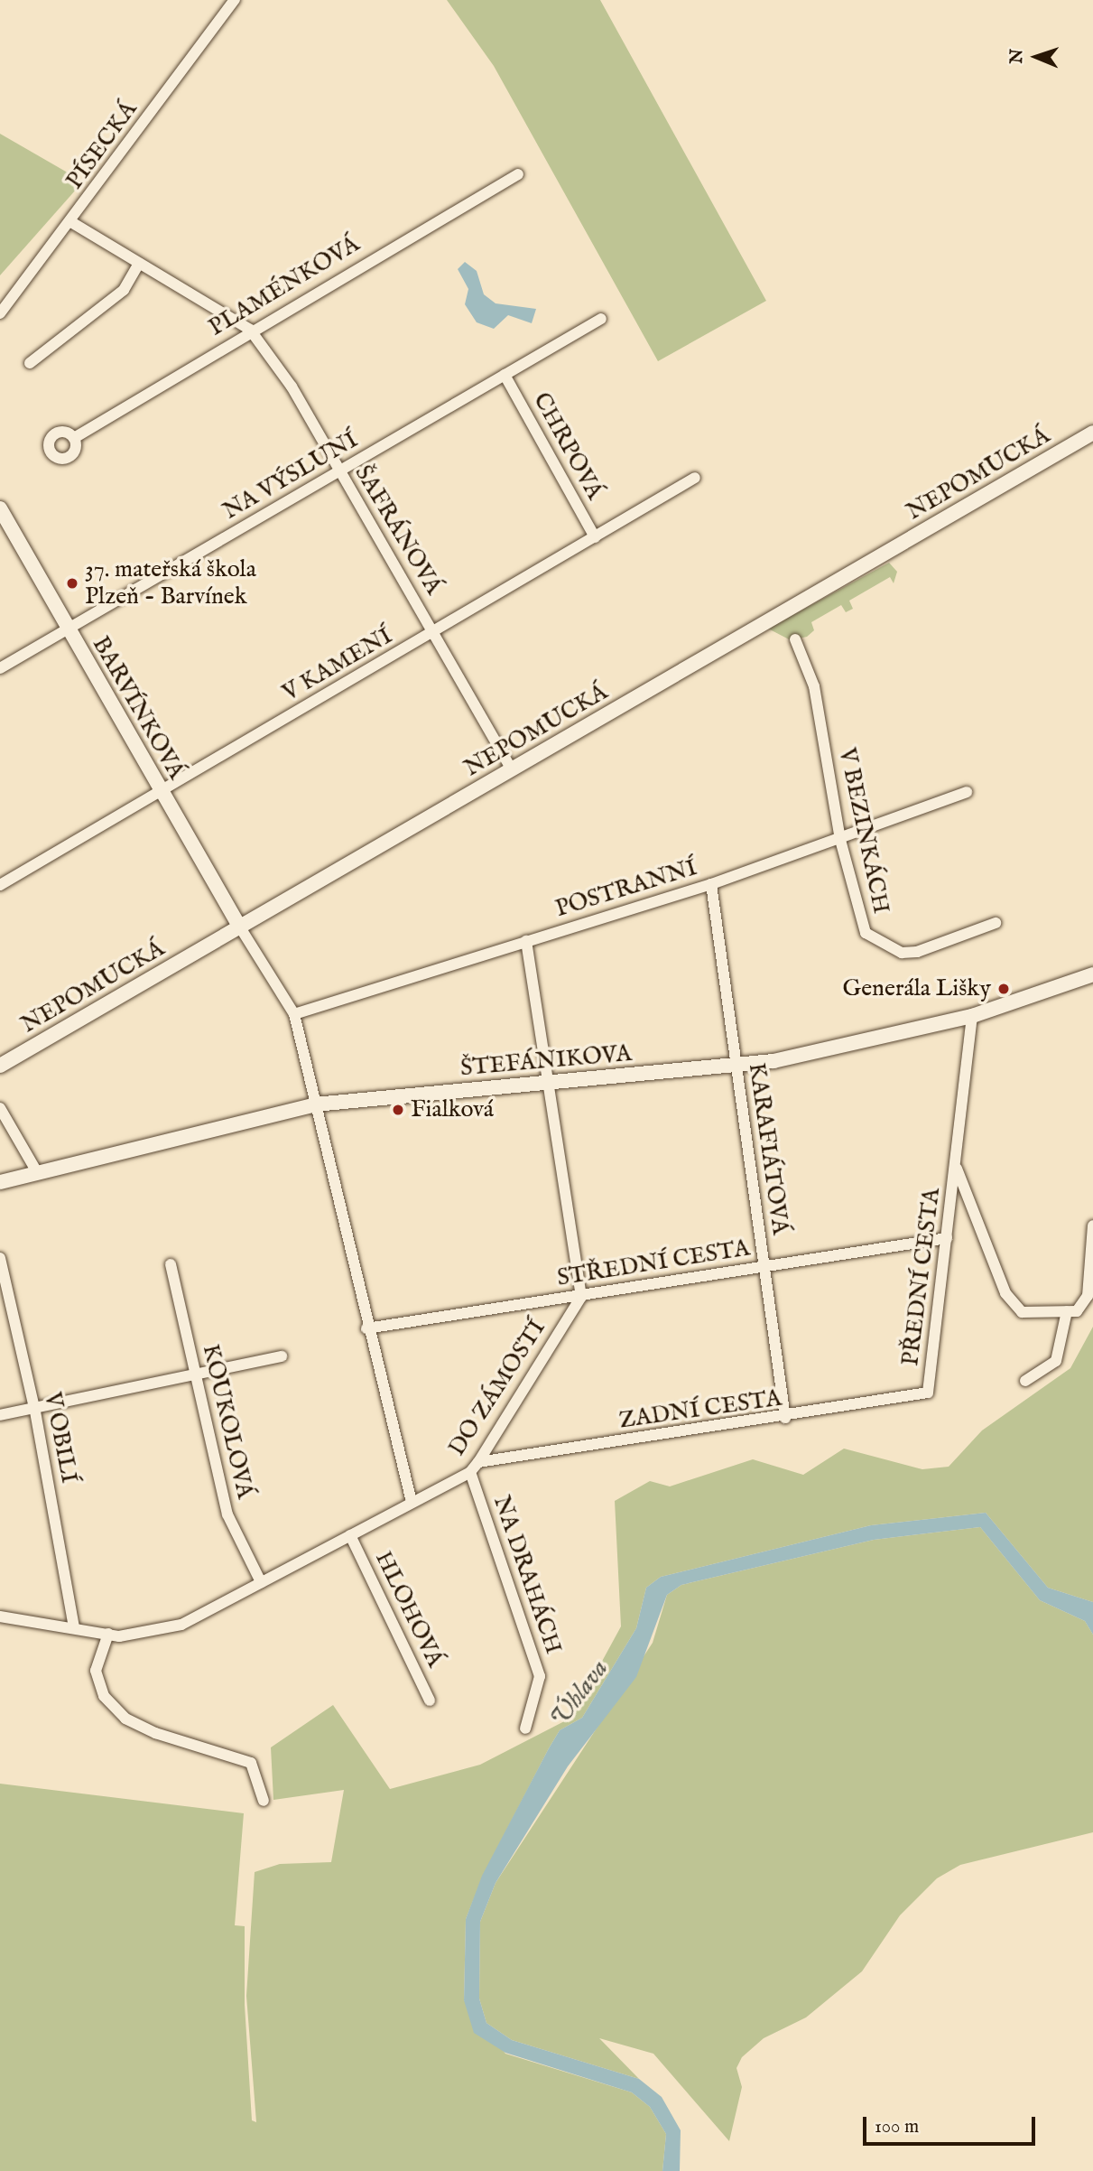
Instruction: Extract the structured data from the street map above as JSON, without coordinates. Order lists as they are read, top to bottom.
{
  "streets": {
    "street": [
      "PÍSECKÁ",
      "PLAMÉNKOVÁ",
      "CHRPOVÁ",
      "NEPOMUCKÁ",
      "NA VÝSLUNÍ",
      "ŠAFRÁNOVÁ",
      "V KAMENÍ",
      "BARVÍNKOVÁ",
      "V BEZINKÁCH",
      "POSTRANNÍ",
      "ŠTEFÁNIKOVA",
      "KARAFIÁTOVÁ",
      "STŘEDNÍ CESTA",
      "PŘEDNÍ CESTA",
      "DO ZÁMOSTÍ",
      "ZADNÍ CESTA",
      "KOUKOLOVÁ",
      "V OBILÍ",
      "NA DRAHÁCH",
      "HLOHOVÁ"
    ]
  },
  "crossings": [
    ["PÍSECKÁ", "ŠAFRÁNOVÁ"],
    ["PLAMÉNKOVÁ", "ŠAFRÁNOVÁ"],
    ["CHRPOVÁ", "NA VÝSLUNÍ"],
    ["CHRPOVÁ", "V KAMENÍ"],
    ["NEPOMUCKÁ", "ŠAFRÁNOVÁ"],
    ["NEPOMUCKÁ", "BARVÍNKOVÁ"],
    ["NA VÝSLUNÍ", "ŠAFRÁNOVÁ"],
    ["NA VÝSLUNÍ", "BARVÍNKOVÁ"],
    ["ŠAFRÁNOVÁ", "V KAMENÍ"],
    ["V KAMENÍ", "BARVÍNKOVÁ"],
    ["V BEZINKÁCH", "POSTRANNÍ"],
    ["POSTRANNÍ", "KARAFIÁTOVÁ"],
    ["ŠTEFÁNIKOVA", "KARAFIÁTOVÁ"],
    ["ŠTEFÁNIKOVA", "PŘEDNÍ CESTA"],
    ["KARAFIÁTOVÁ", "STŘEDNÍ CESTA"],
    ["KARAFIÁTOVÁ", "ZADNÍ CESTA"],
    ["STŘEDNÍ CESTA", "PŘEDNÍ CESTA"],
    ["STŘEDNÍ CESTA", "DO ZÁMOSTÍ"],
    ["PŘEDNÍ CESTA", "ZADNÍ CESTA"],
    ["DO ZÁMOSTÍ", "ZADNÍ CESTA"],
    ["DO ZÁMOSTÍ", "KOUKOLOVÁ"],
    ["DO ZÁMOSTÍ", "V OBILÍ"],
    ["DO ZÁMOSTÍ", "NA DRAHÁCH"],
    ["DO ZÁMOSTÍ", "HLOHOVÁ"]
  ],
  "water": ["Úhlava"],
  "places": ["37. mateřská škola Plzeň - Barvínek", "Generála Lišky", "Fialková"],
  "scale_bar": "100 m",
  "north": "left"
}
